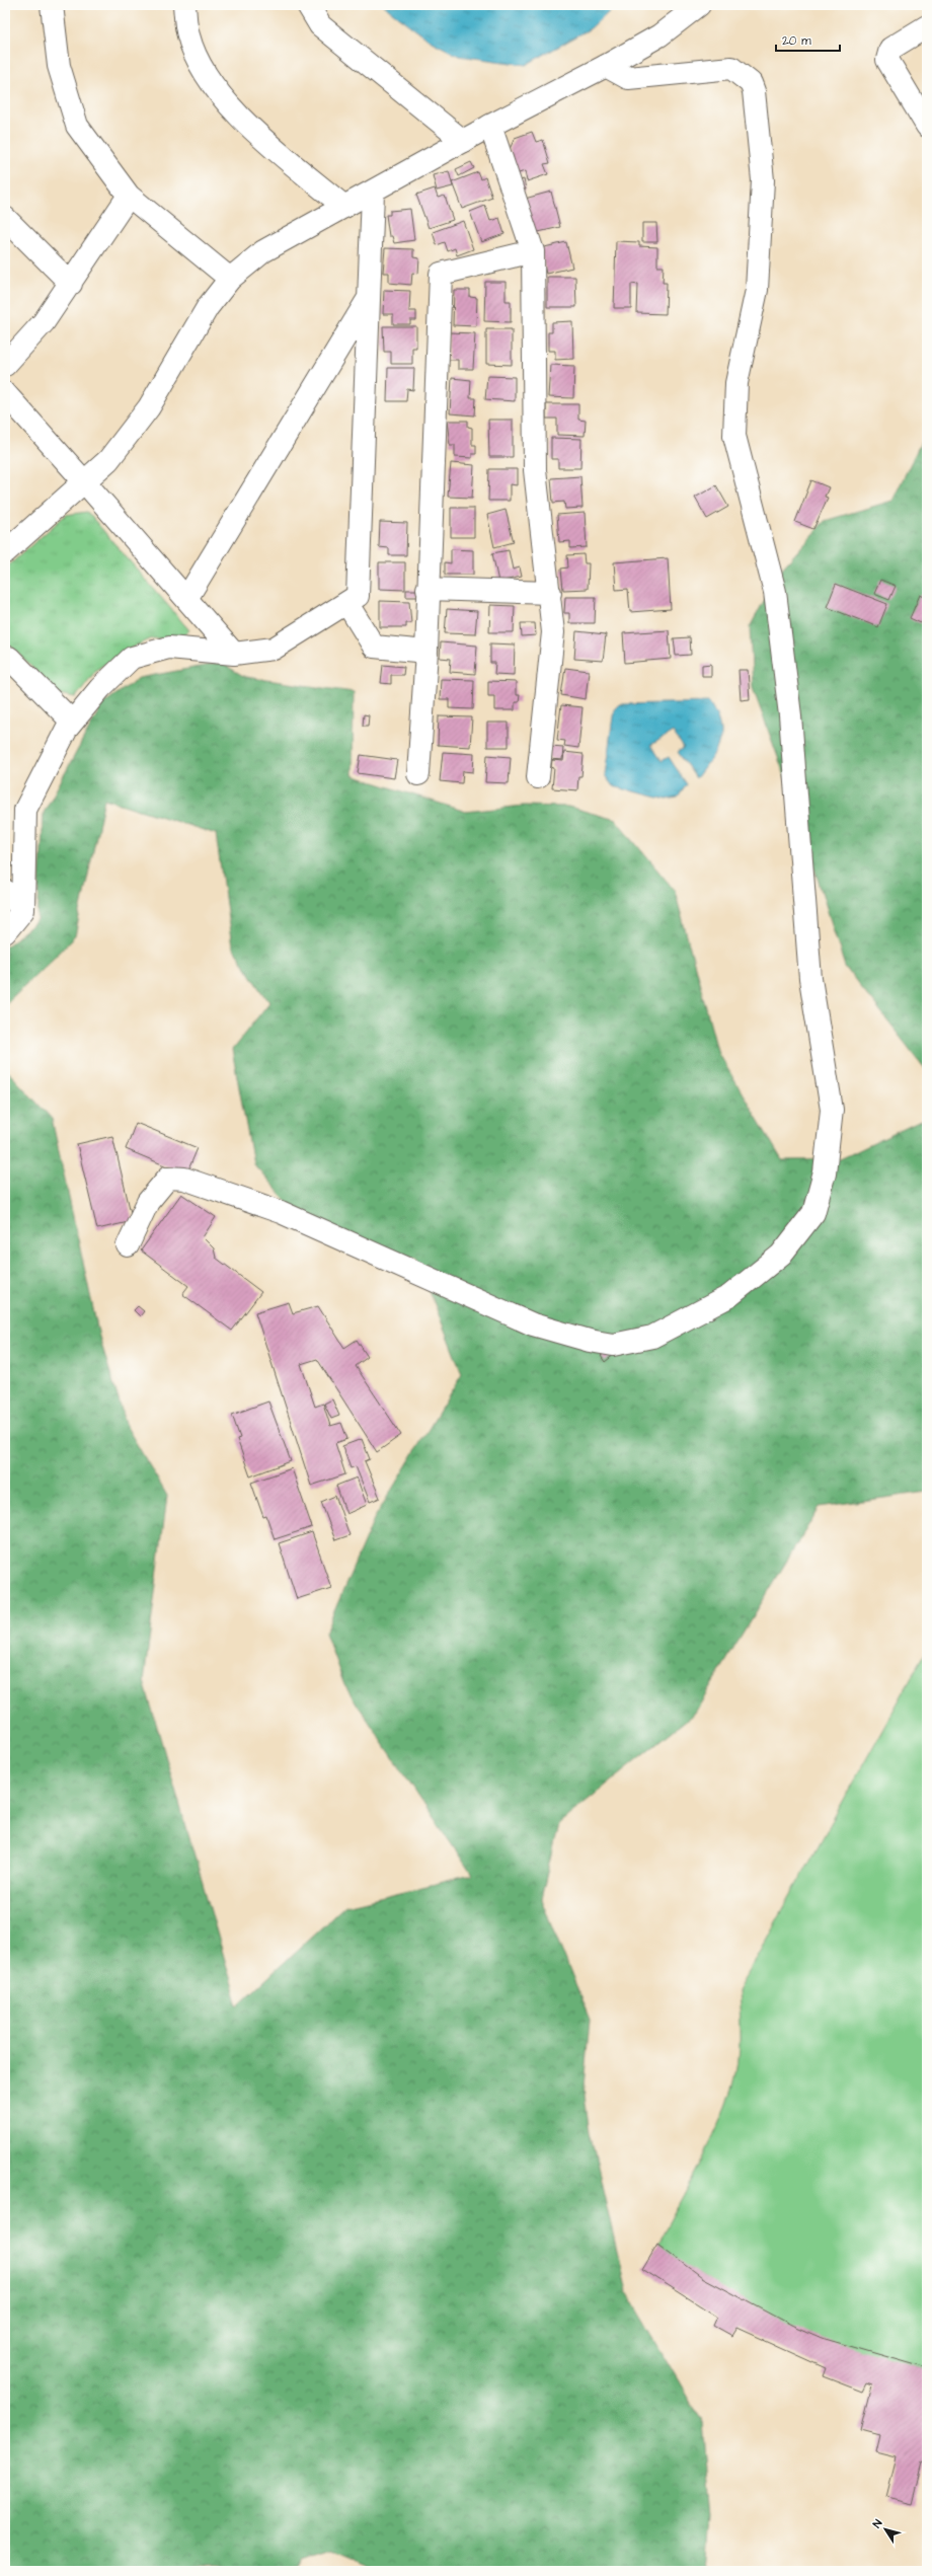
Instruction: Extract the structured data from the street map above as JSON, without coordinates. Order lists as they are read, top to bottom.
{
  "scale_bar": "20 m",
  "north": "top left"
}
